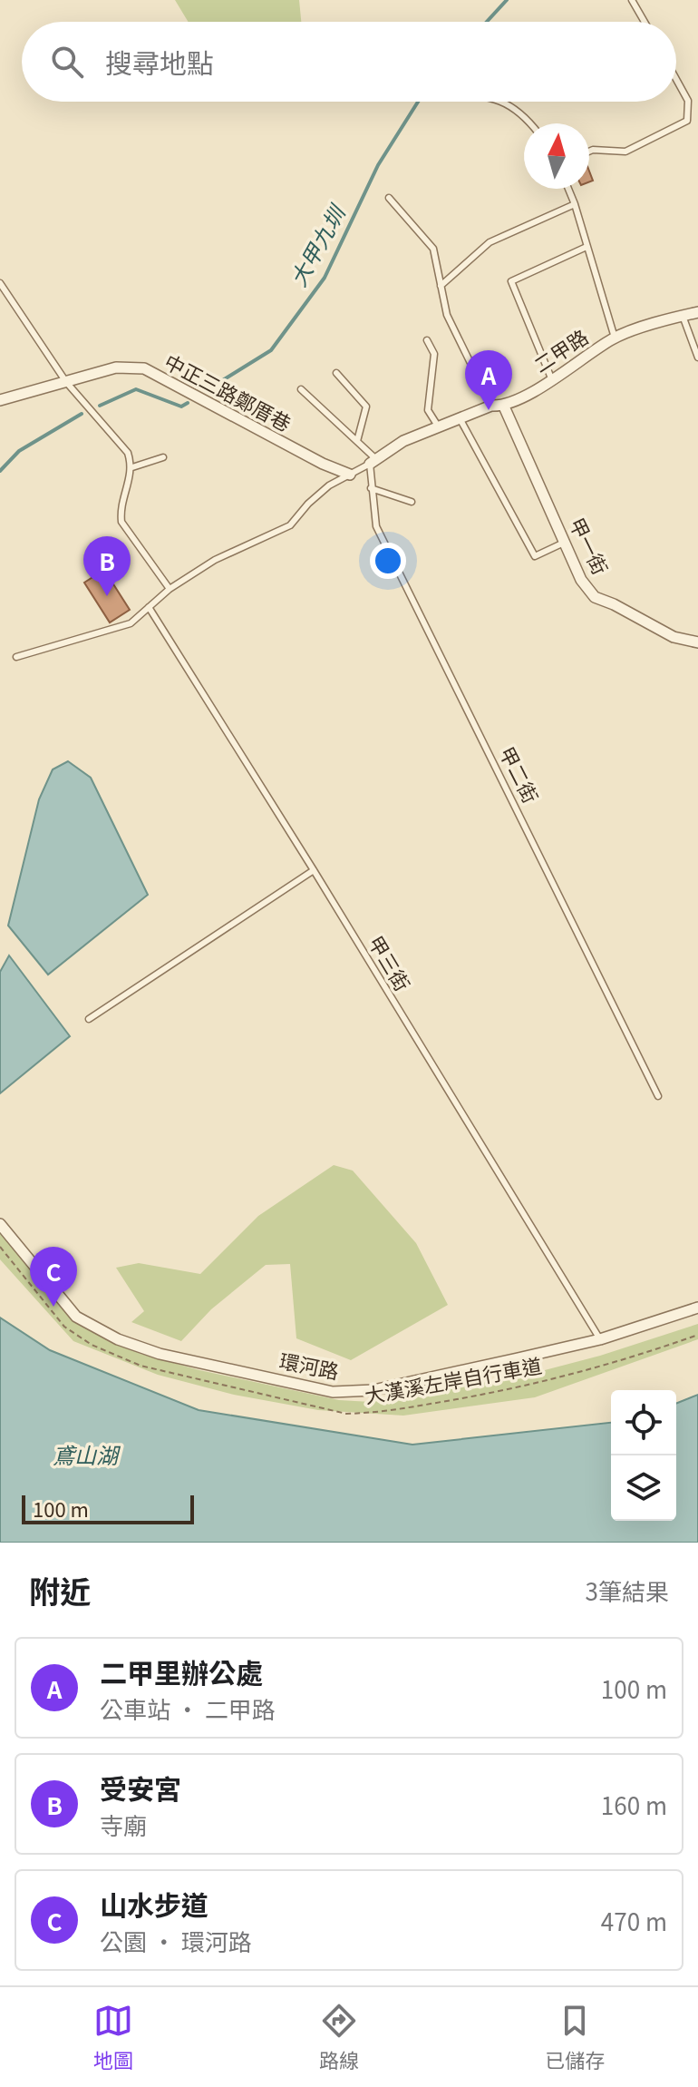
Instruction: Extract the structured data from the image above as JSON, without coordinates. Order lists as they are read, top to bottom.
{
  "streets": {
    "street": [
      "二甲路",
      "中正三路鄭厝巷",
      "甲一街",
      "環河路"
    ],
    "lane": ["甲二街", "甲三街"],
    "path": ["大漢溪左岸自行車道"]
  },
  "crossings": [
    ["二甲路", "甲一街"],
    ["甲三街", "環河路"]
  ],
  "water": ["大甲九圳", "鳶山湖"],
  "scale_bar": "100 m",
  "north": "top",
  "page": {
    "search": "搜尋地點",
    "pins": ["A", "B", "C"],
    "scale": "100 m",
    "heading": ["附近", "3筆結果"],
    "list": [
      {
        "mark": "A",
        "name": "二甲里辦公處",
        "note": "公車站 · 二甲路",
        "value": "100 m"
      },
      {
        "mark": "B",
        "name": "受安宮",
        "note": "寺廟",
        "value": "160 m"
      },
      {
        "mark": "C",
        "name": "山水步道",
        "note": "公園 · 環河路",
        "value": "470 m"
      }
    ],
    "nav": ["地圖", "路線", "已儲存"]
  }
}
